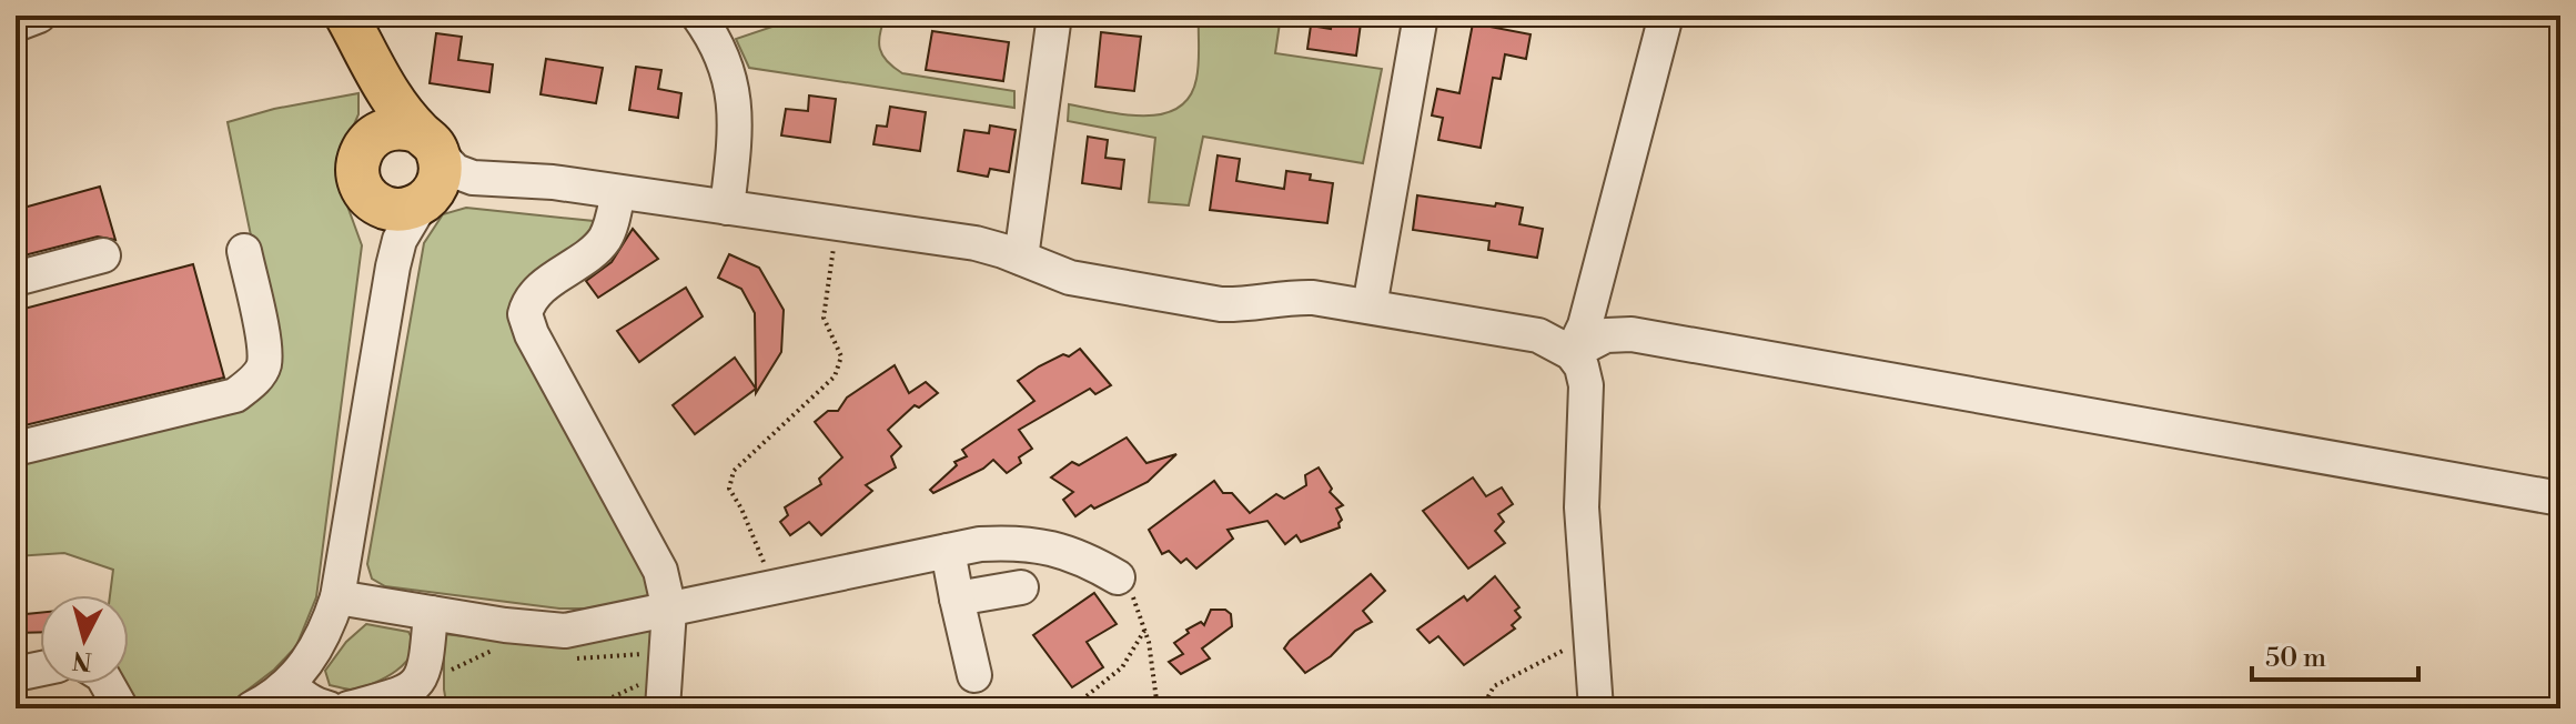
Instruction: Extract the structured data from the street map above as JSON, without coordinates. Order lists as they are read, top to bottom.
{
  "scale_bar": "50 m",
  "north": "bottom"
}
